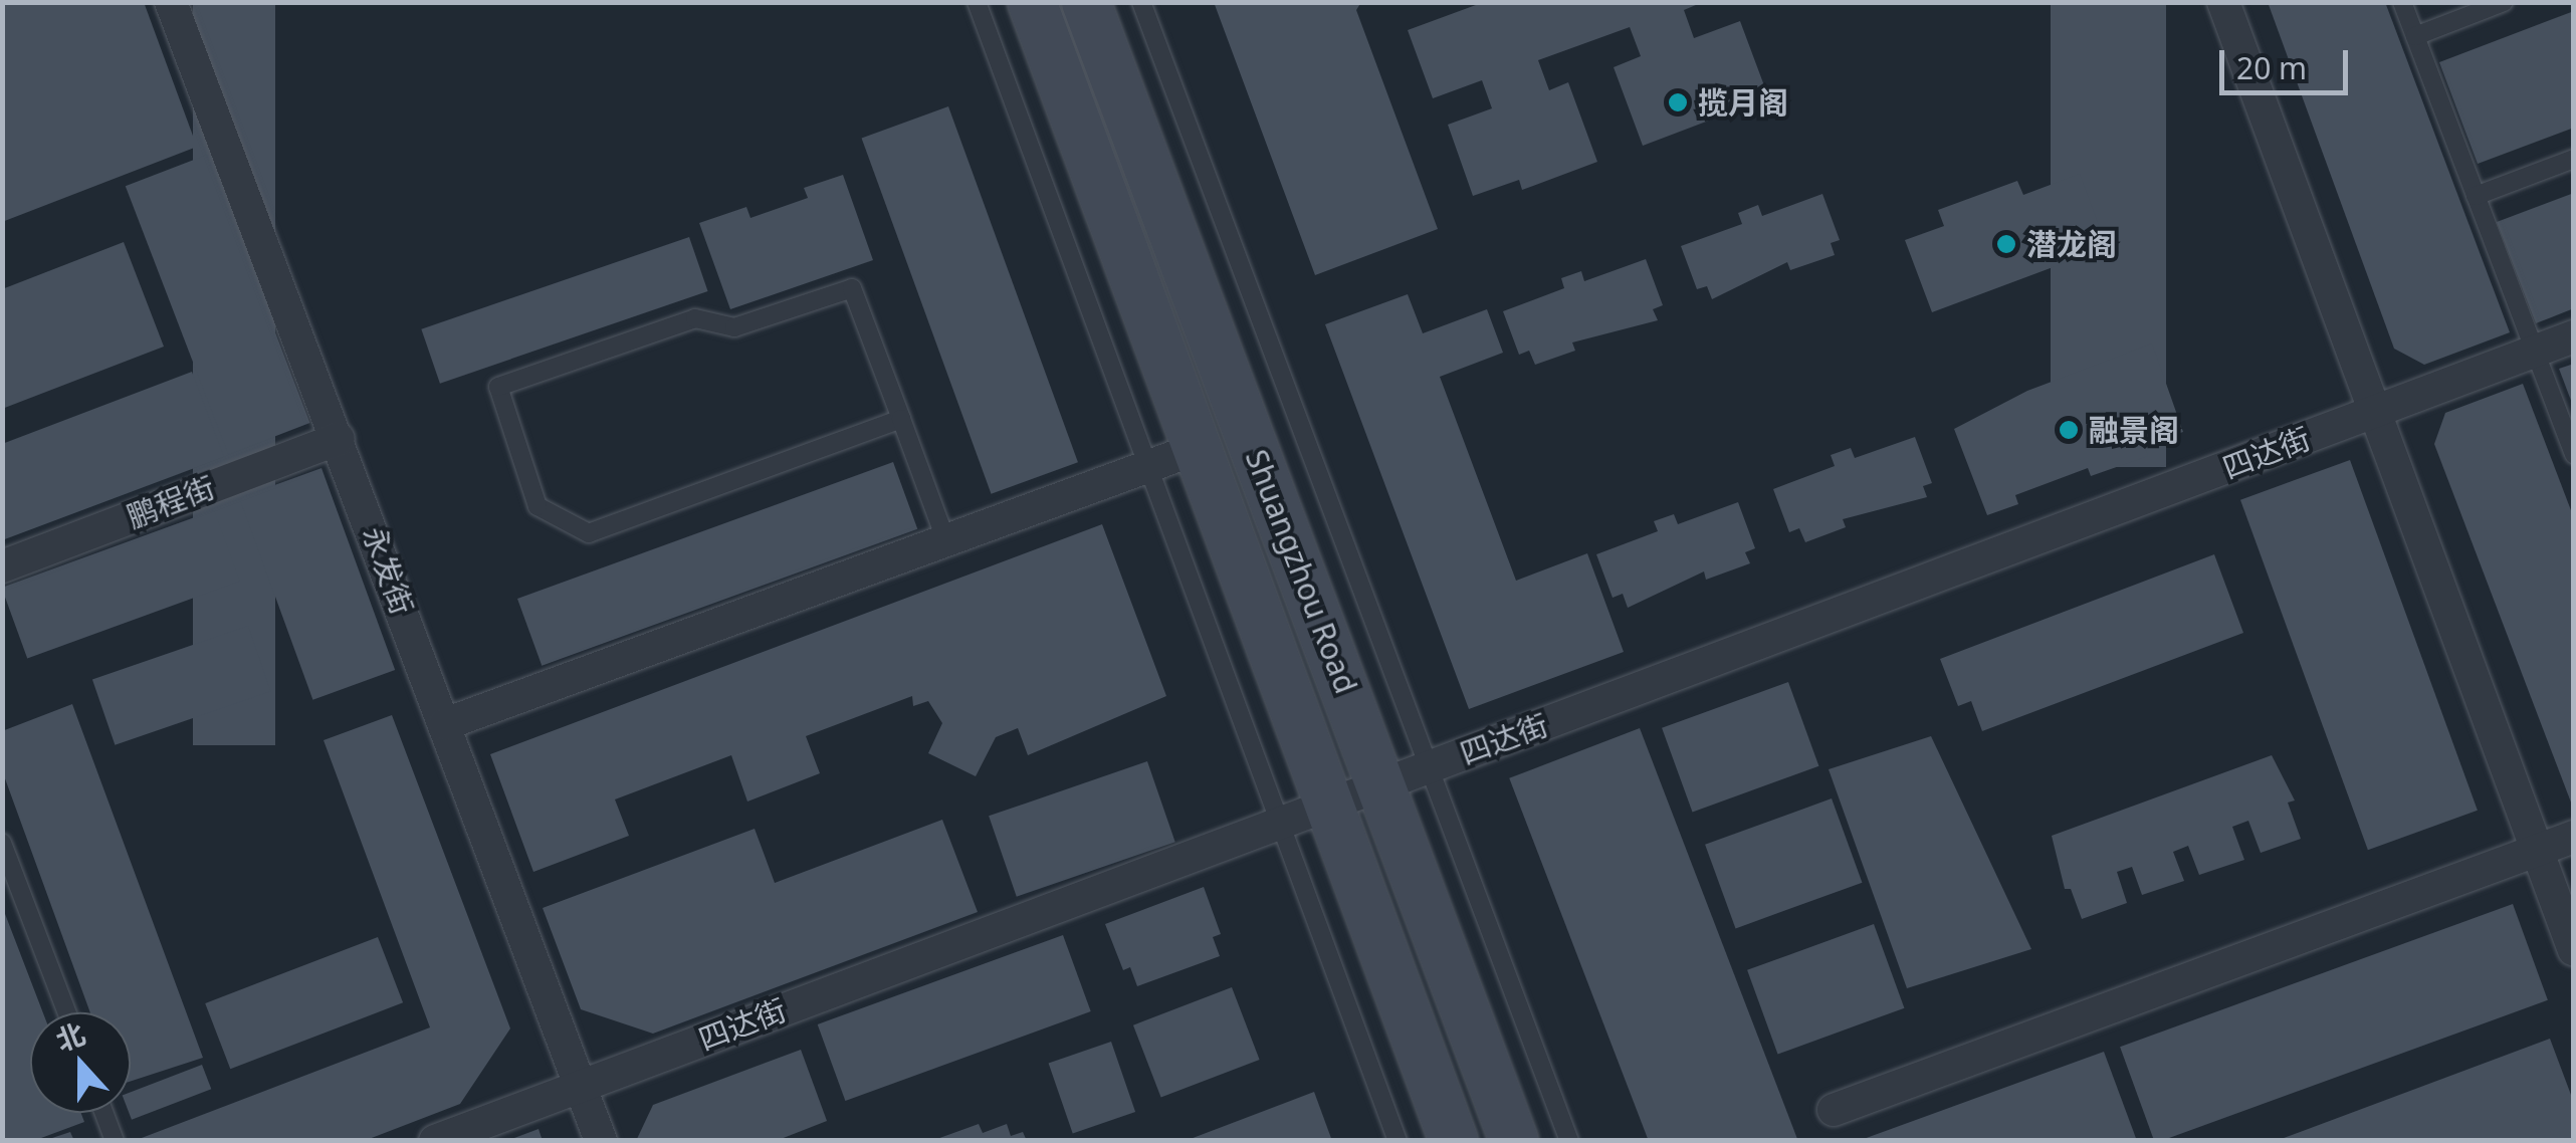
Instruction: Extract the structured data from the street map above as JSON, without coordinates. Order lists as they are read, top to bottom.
{
  "streets": {
    "main road": ["Shuangzhou Road"],
    "street": ["四达街", "鹏程街", "永发街"]
  },
  "crossings": [
    ["四达街", "永发街"],
    ["四达街", "Shuangzhou Road"],
    ["鹏程街", "永发街"]
  ],
  "places": ["揽月阁", "潜龙阁", "融景阁"],
  "scale_bar": "20 m",
  "north": "top"
}
